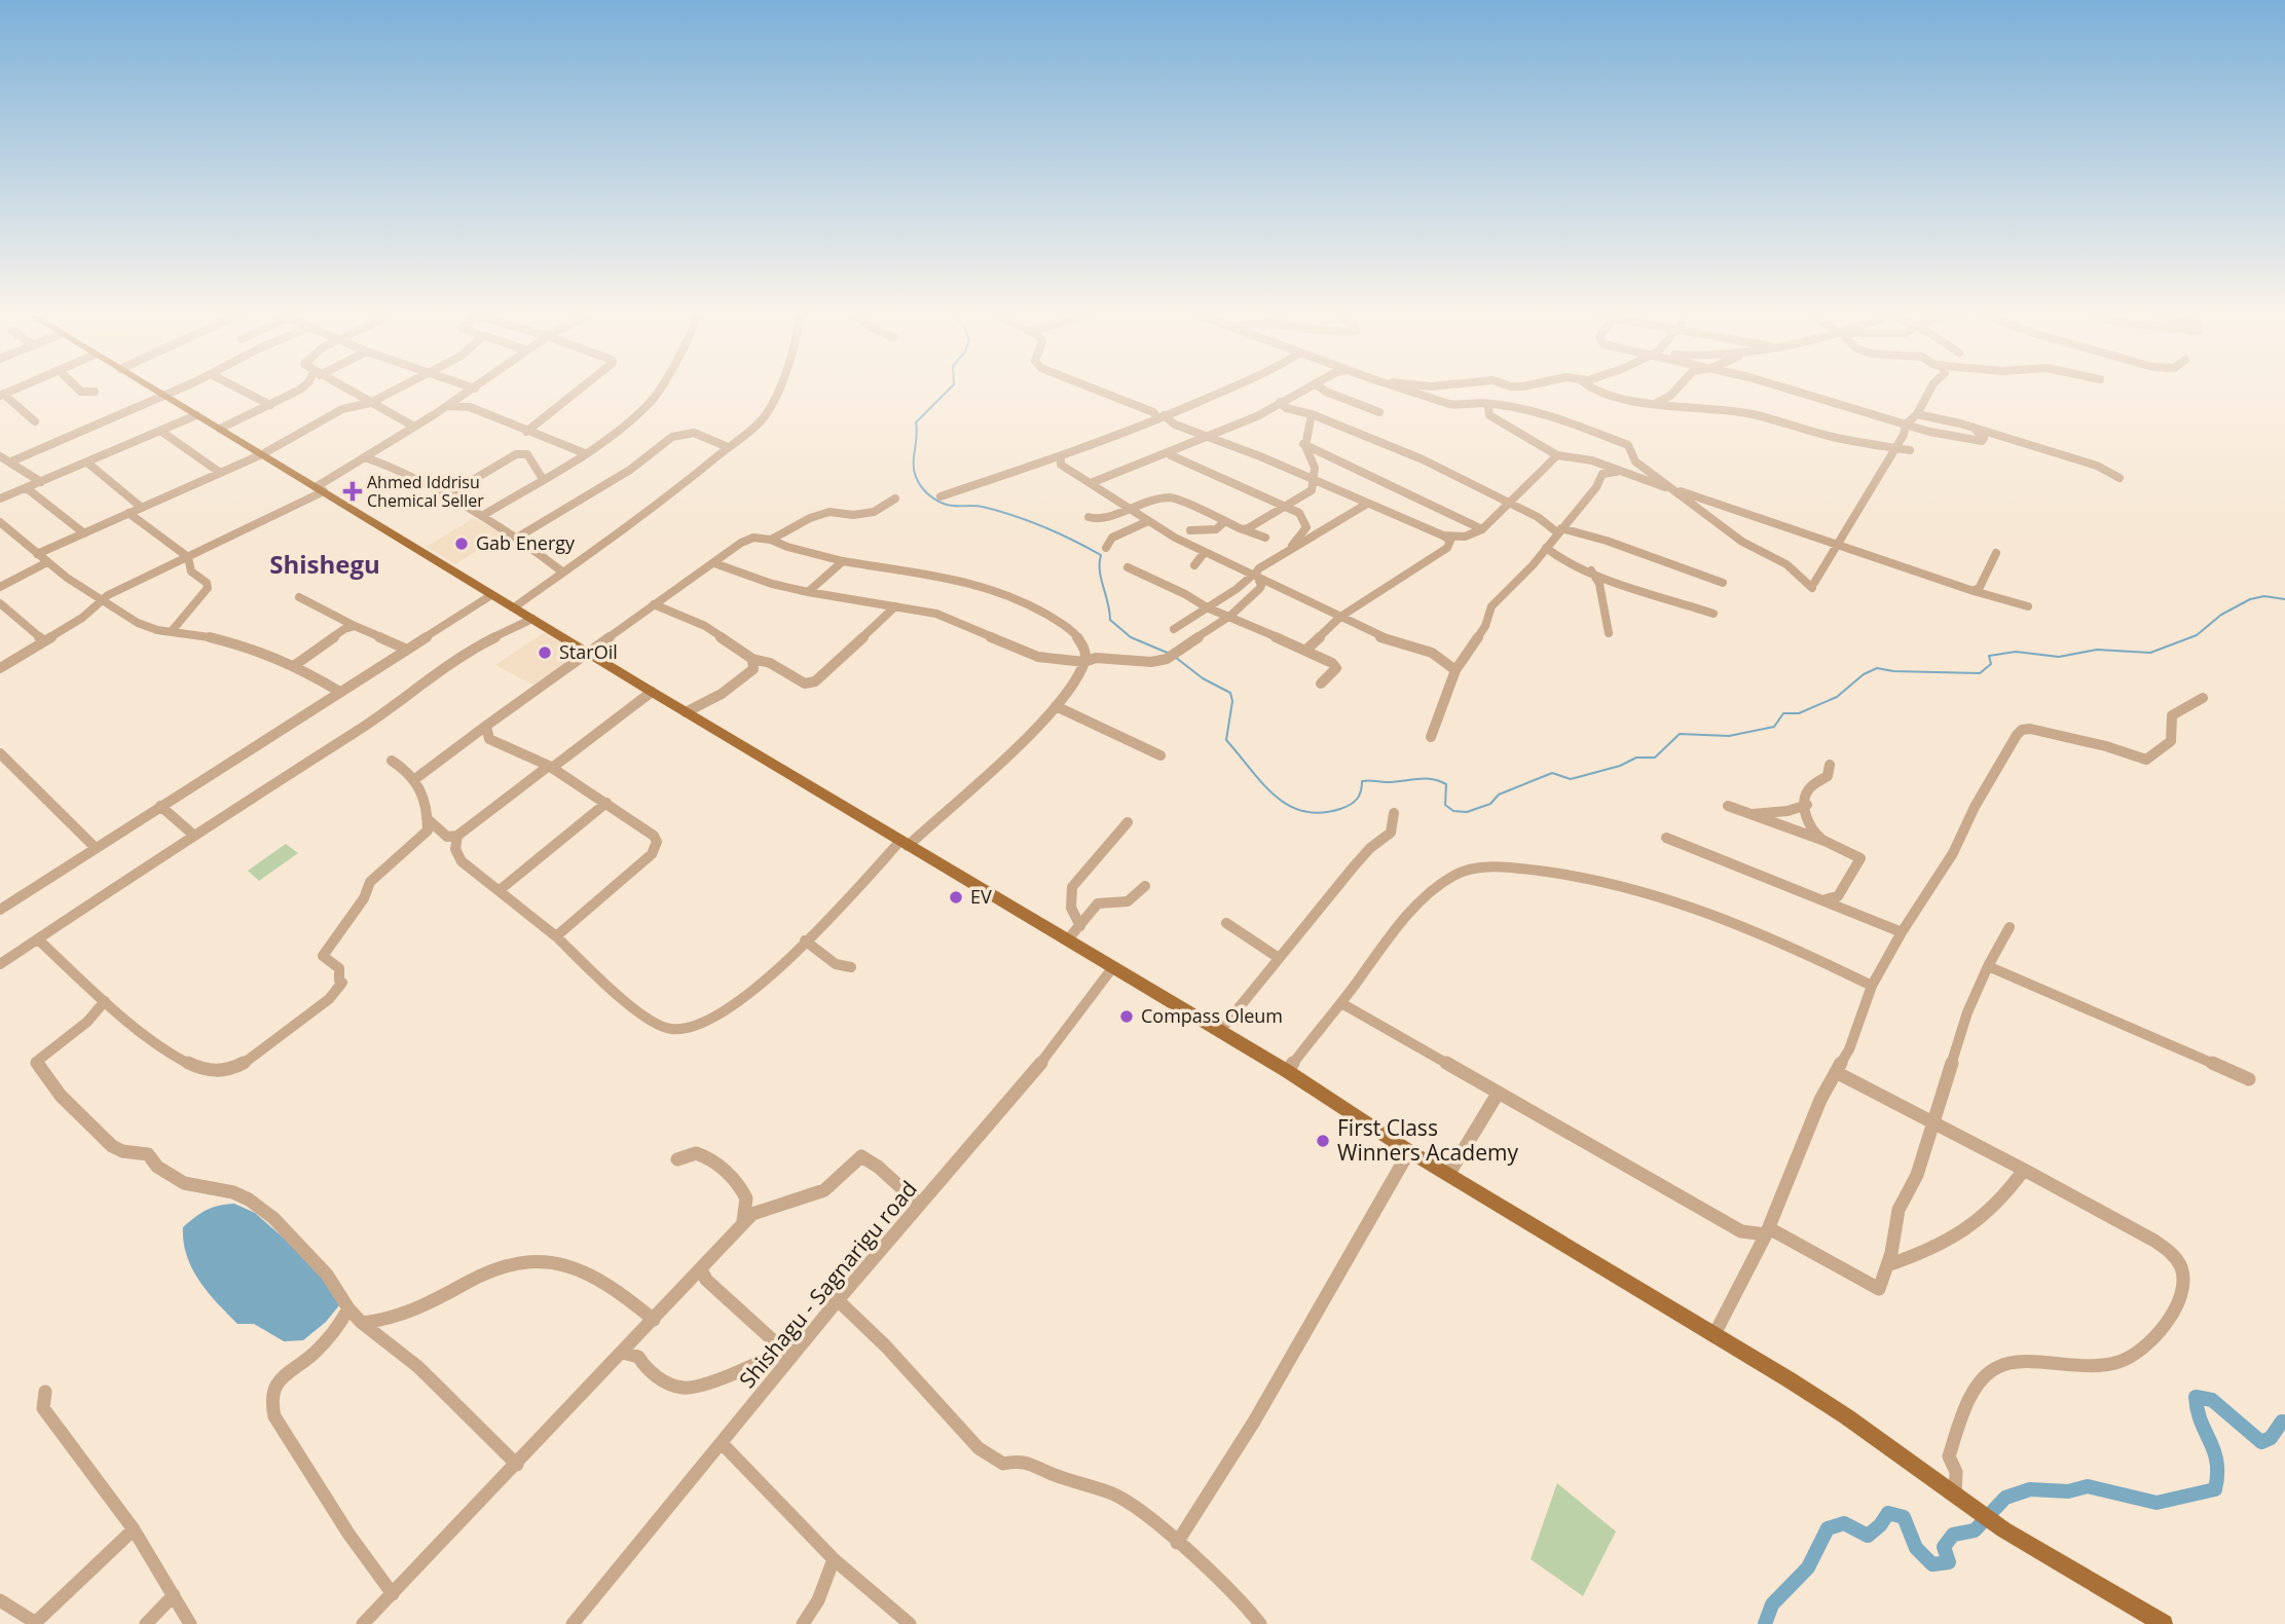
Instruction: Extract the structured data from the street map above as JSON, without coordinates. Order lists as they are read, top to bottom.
{
  "streets": {
    "street": ["Shishagu - Sagnarigu road"]
  },
  "districts": ["Shishegu"],
  "places": {
    "health": ["Ahmed Iddrisu Chemical Seller"],
    "other": [
      "Gab Energy",
      "StarOil",
      "EV",
      "Compass Oleum",
      "First Class Winners Academy"
    ]
  }
}
